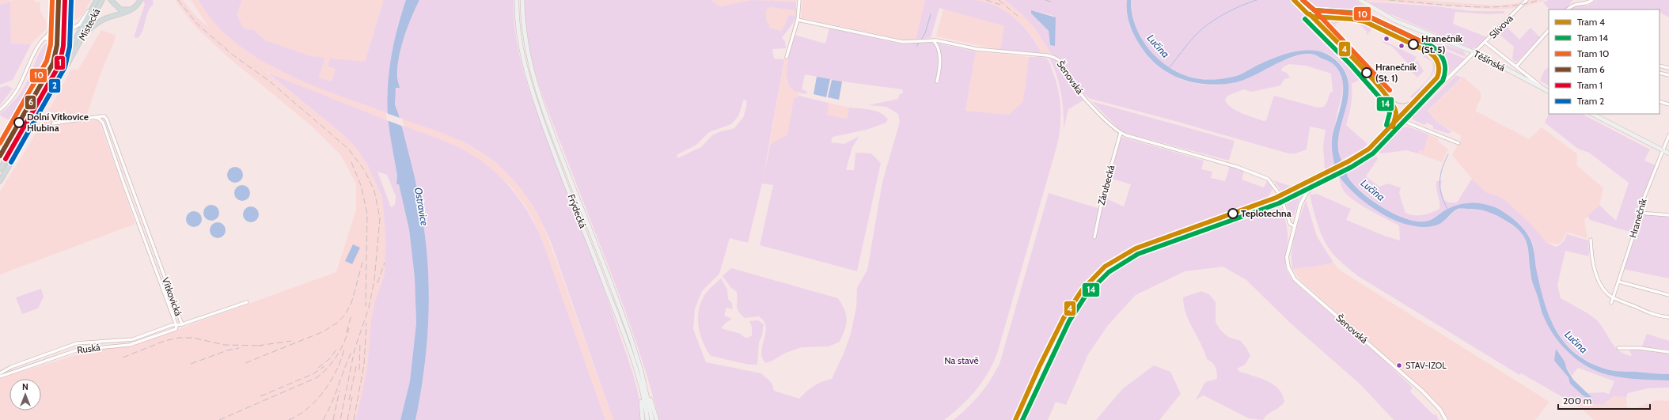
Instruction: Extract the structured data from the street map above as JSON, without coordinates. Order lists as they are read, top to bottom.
{
  "streets": {
    "highway": ["Místecká"],
    "main road": ["Těšínská", "Frýdecká"],
    "street": [
      "Slívova",
      "Šenovská",
      "Zárubecká",
      "Hranečník",
      "Vítkovická",
      "Ruská"
    ]
  },
  "crossings": [
    ["Slívova", "Těšínská"],
    ["Slívova", "Šenovská"],
    ["Těšínská", "Šenovská"],
    ["Šenovská", "Zárubecká"],
    ["Vítkovická", "Ruská"]
  ],
  "water": ["Lučina", "Ostravice"],
  "parks": ["Na stavě"],
  "places": [
    "Hranečník (St. 5)",
    "Hranečník (St. 1)",
    "Dolní Vítkovice Hlubina",
    "Teplotechna",
    "STAV-IZOL"
  ],
  "lines": [
    "tram line 4",
    "tram line 14",
    "tram line 10",
    "tram line 6",
    "tram line 1",
    "tram line 2"
  ],
  "legend": [
    "Tram 4",
    "Tram 14",
    "Tram 10",
    "Tram 6",
    "Tram 1",
    "Tram 2"
  ],
  "scale_bar": "200 m",
  "north": "top"
}
